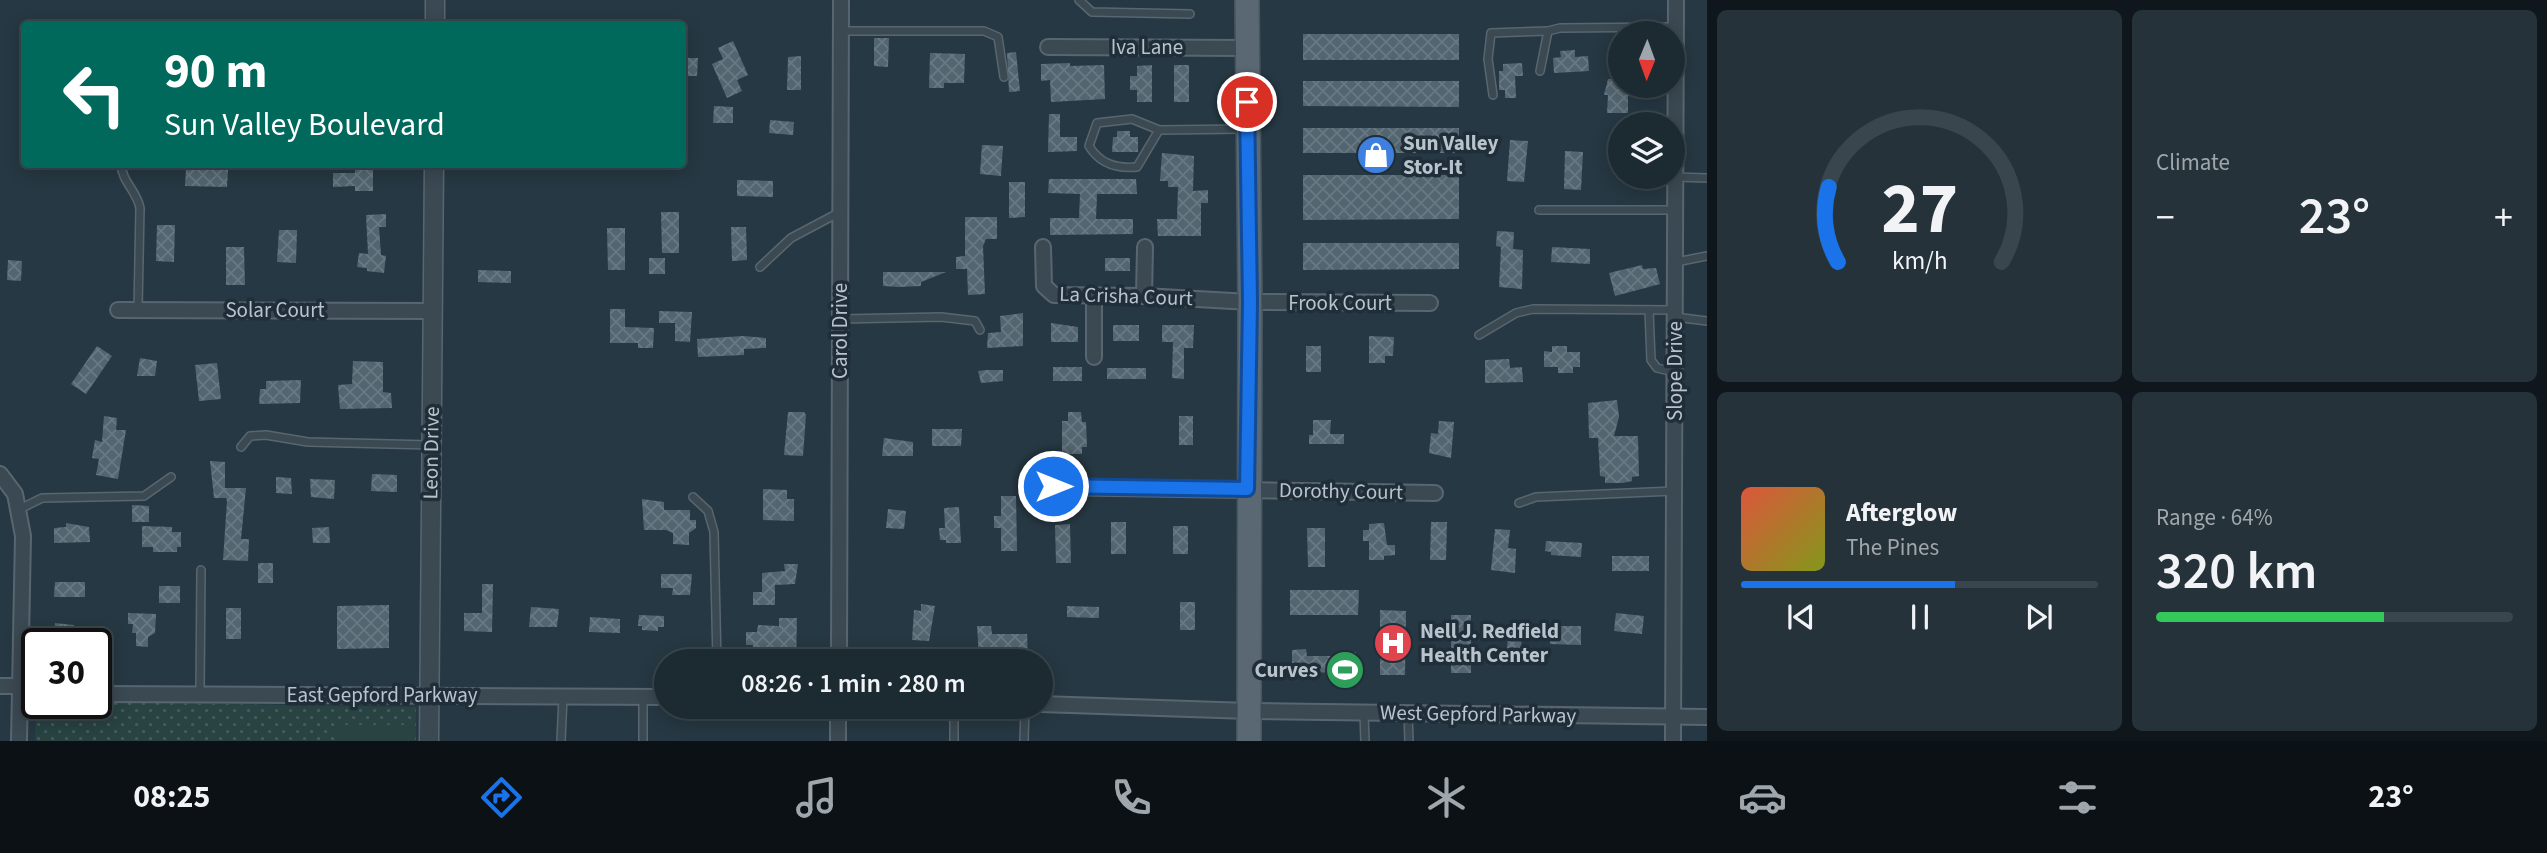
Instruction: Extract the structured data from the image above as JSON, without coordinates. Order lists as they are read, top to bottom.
{
  "streets": {
    "street": [
      "Iva Lane",
      "La Crisha Court",
      "Frook Court",
      "Solar Court",
      "Carol Drive",
      "Slope Drive",
      "Leon Drive",
      "Dorothy Court",
      "East Gepford Parkway",
      "West Gepford Parkway"
    ]
  },
  "crossings": [
    ["La Crisha Court", "Frook Court"],
    ["Solar Court", "Leon Drive"],
    ["Slope Drive", "West Gepford Parkway"],
    ["Leon Drive", "East Gepford Parkway"]
  ],
  "places": {
    "shop": ["Sun Valley Stor-It"],
    "hospital": ["Nell J. Redfield Health Center"],
    "sports": ["Curves"]
  },
  "north": "bottom",
  "page": {
    "tile": [
      "Climate",
      ["Range · 64%", "320 km"]
    ],
    "turn": ["90 m", "Sun Valley Boulevard"],
    "heat": ["−", "23°", "+"],
    "song": ["Afterglow", "The Pines"],
    "limit": "30",
    "trip": "08:26 · 1 min · 280 m",
    "tabs": ["08:25", "23°"],
    "gauge": ["27", "km/h"]
  }
}
